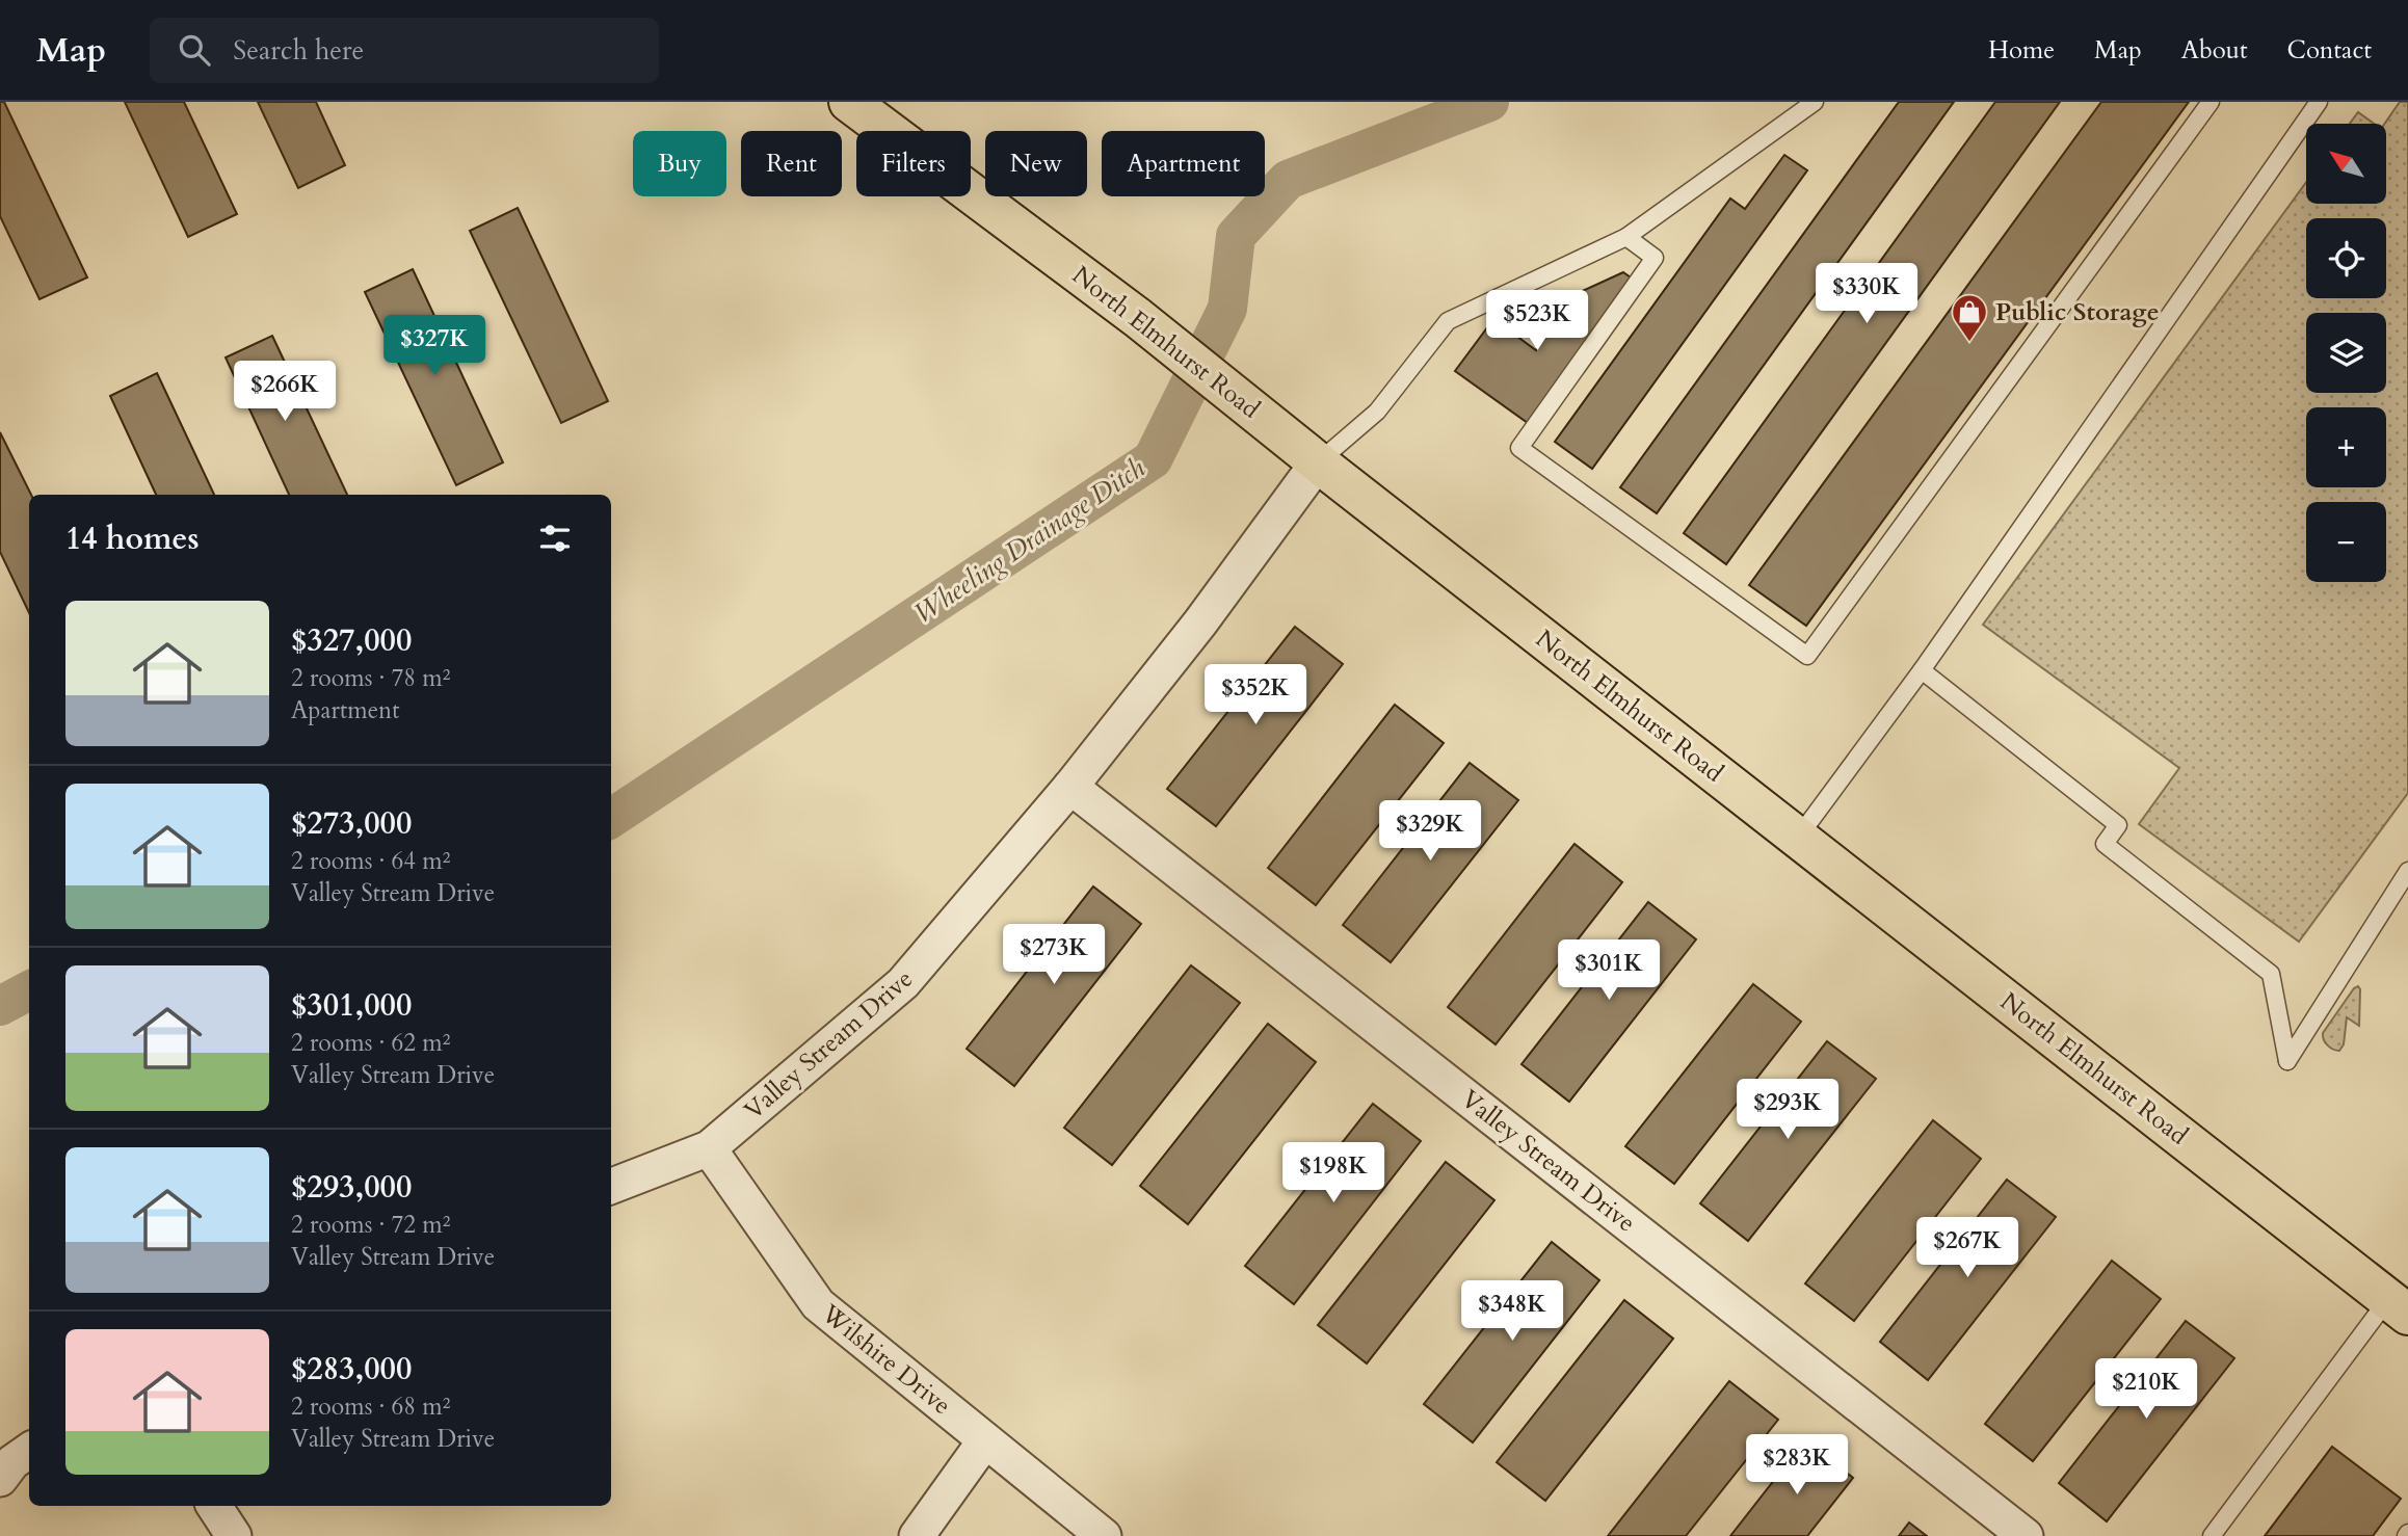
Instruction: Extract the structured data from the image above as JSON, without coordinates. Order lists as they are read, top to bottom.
{
  "streets": {
    "main road": ["North Elmhurst Road"],
    "street": ["Valley Stream Drive", "Wilshire Drive"]
  },
  "crossings": [
    ["North Elmhurst Road", "Valley Stream Drive"],
    ["Valley Stream Drive", "Wilshire Drive"]
  ],
  "water": ["Wheeling Drainage Ditch"],
  "places": {
    "shop": ["Public Storage"]
  },
  "north": "top left",
  "page": {
    "header": "Map",
    "search": "Search here",
    "nav": [
      "Home",
      "Map",
      "About",
      "Contact"
    ],
    "map_buttons": ["+", "−"],
    "chip": [
      "Buy",
      "Rent",
      "Filters",
      "New",
      "Apartment"
    ],
    "price": [
      "$330K",
      "$523K",
      "$327K",
      "$266K",
      "$352K",
      "$329K",
      "$273K",
      "$301K",
      "$293K",
      "$198K",
      "$267K",
      "$348K",
      "$210K",
      "$283K"
    ],
    "heading": "14 homes",
    "list": [
      {
        "name": "$327,000",
        "note": "2 rooms · 78 m² · Apartment"
      },
      {
        "name": "$273,000",
        "note": "2 rooms · 64 m² · Valley Stream Drive"
      },
      {
        "name": "$301,000",
        "note": "2 rooms · 62 m² · Valley Stream Drive"
      },
      {
        "name": "$293,000",
        "note": "2 rooms · 72 m² · Valley Stream Drive"
      },
      {
        "name": "$283,000",
        "note": "2 rooms · 68 m² · Valley Stream Drive"
      }
    ]
  }
}
